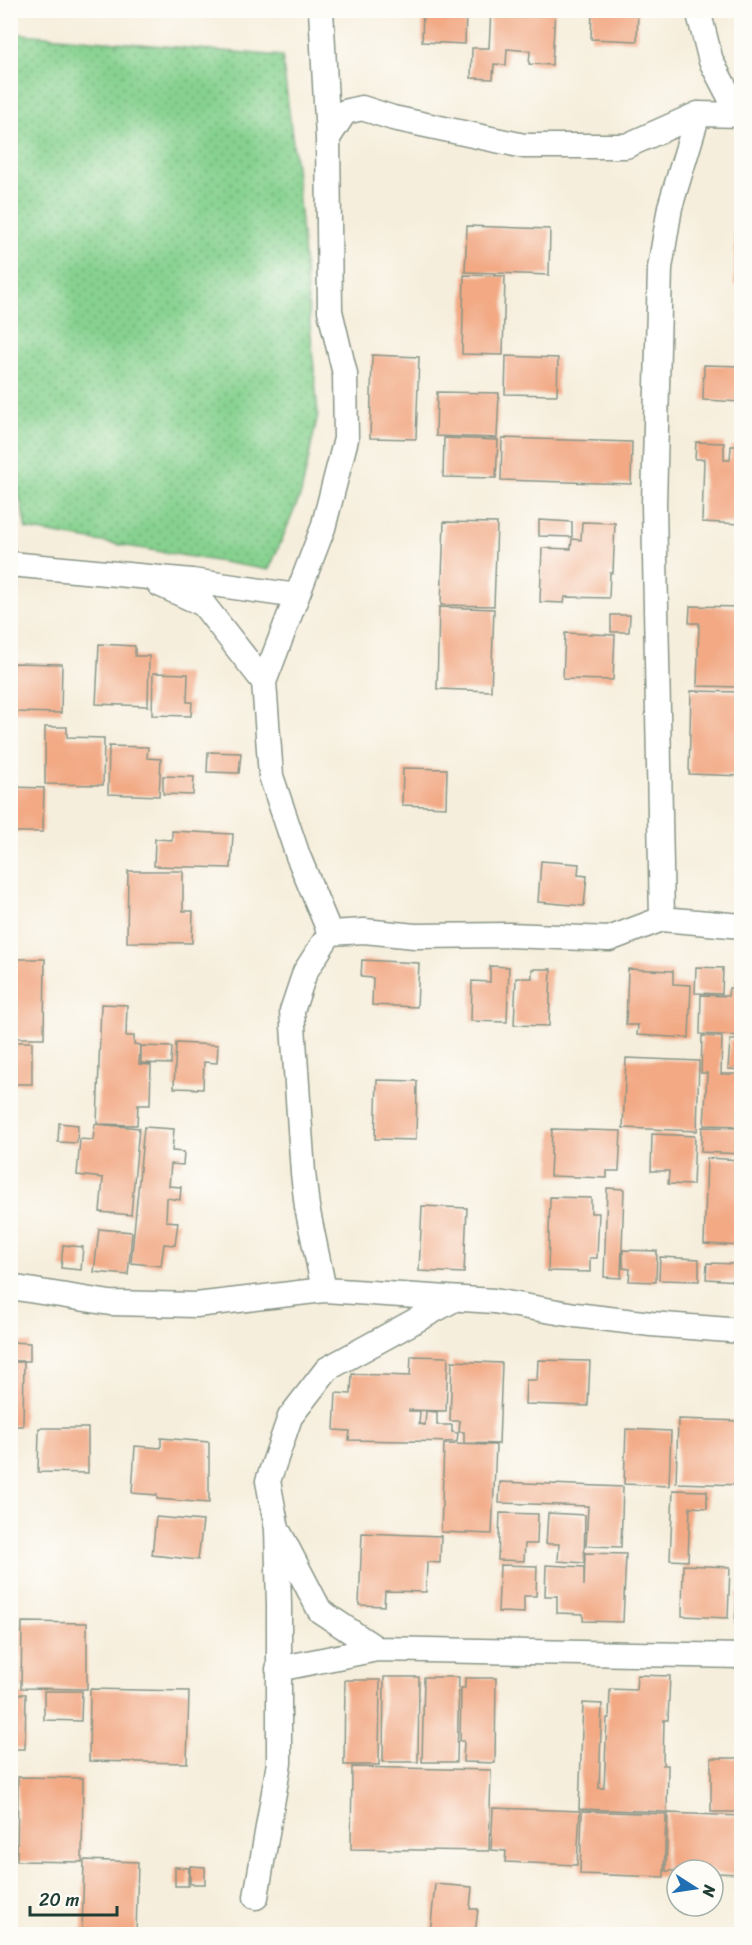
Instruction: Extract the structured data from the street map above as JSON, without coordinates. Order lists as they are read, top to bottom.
{
  "scale_bar": "20 m",
  "north": "right"
}
